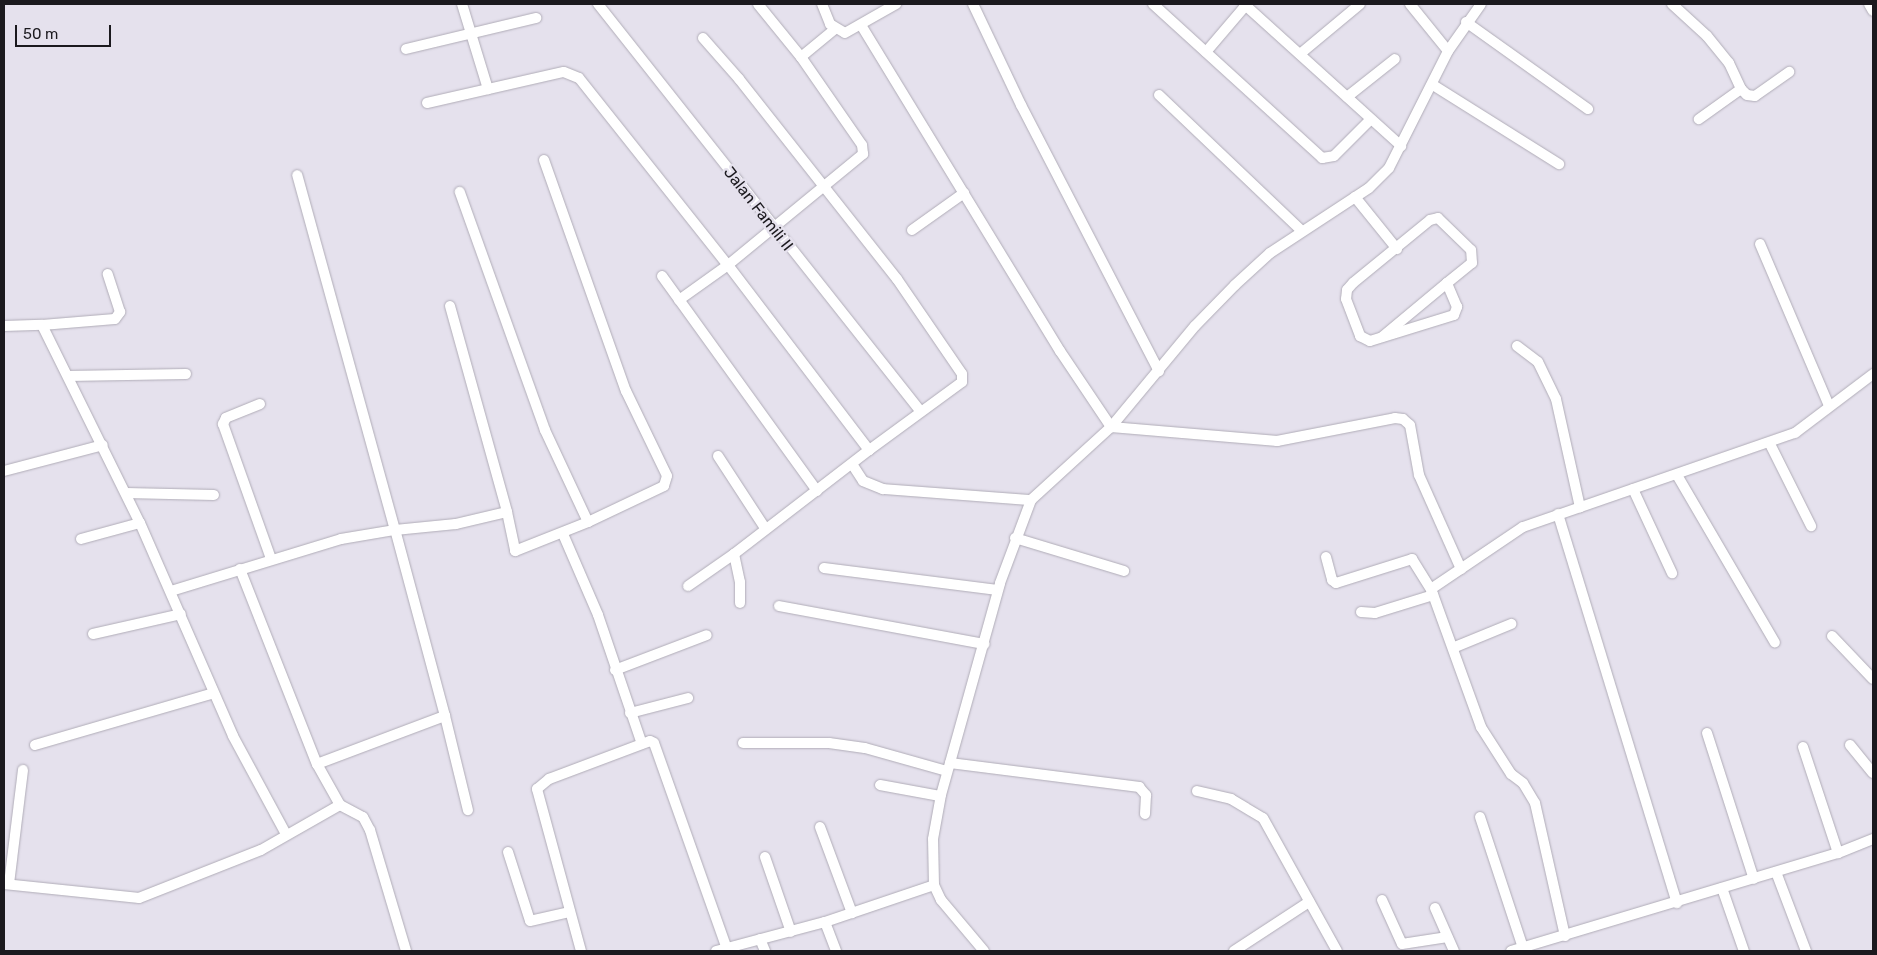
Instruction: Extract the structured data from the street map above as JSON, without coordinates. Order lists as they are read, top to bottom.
{
  "streets": {
    "street": ["Jalan Famili II"]
  },
  "scale_bar": "50 m"
}
